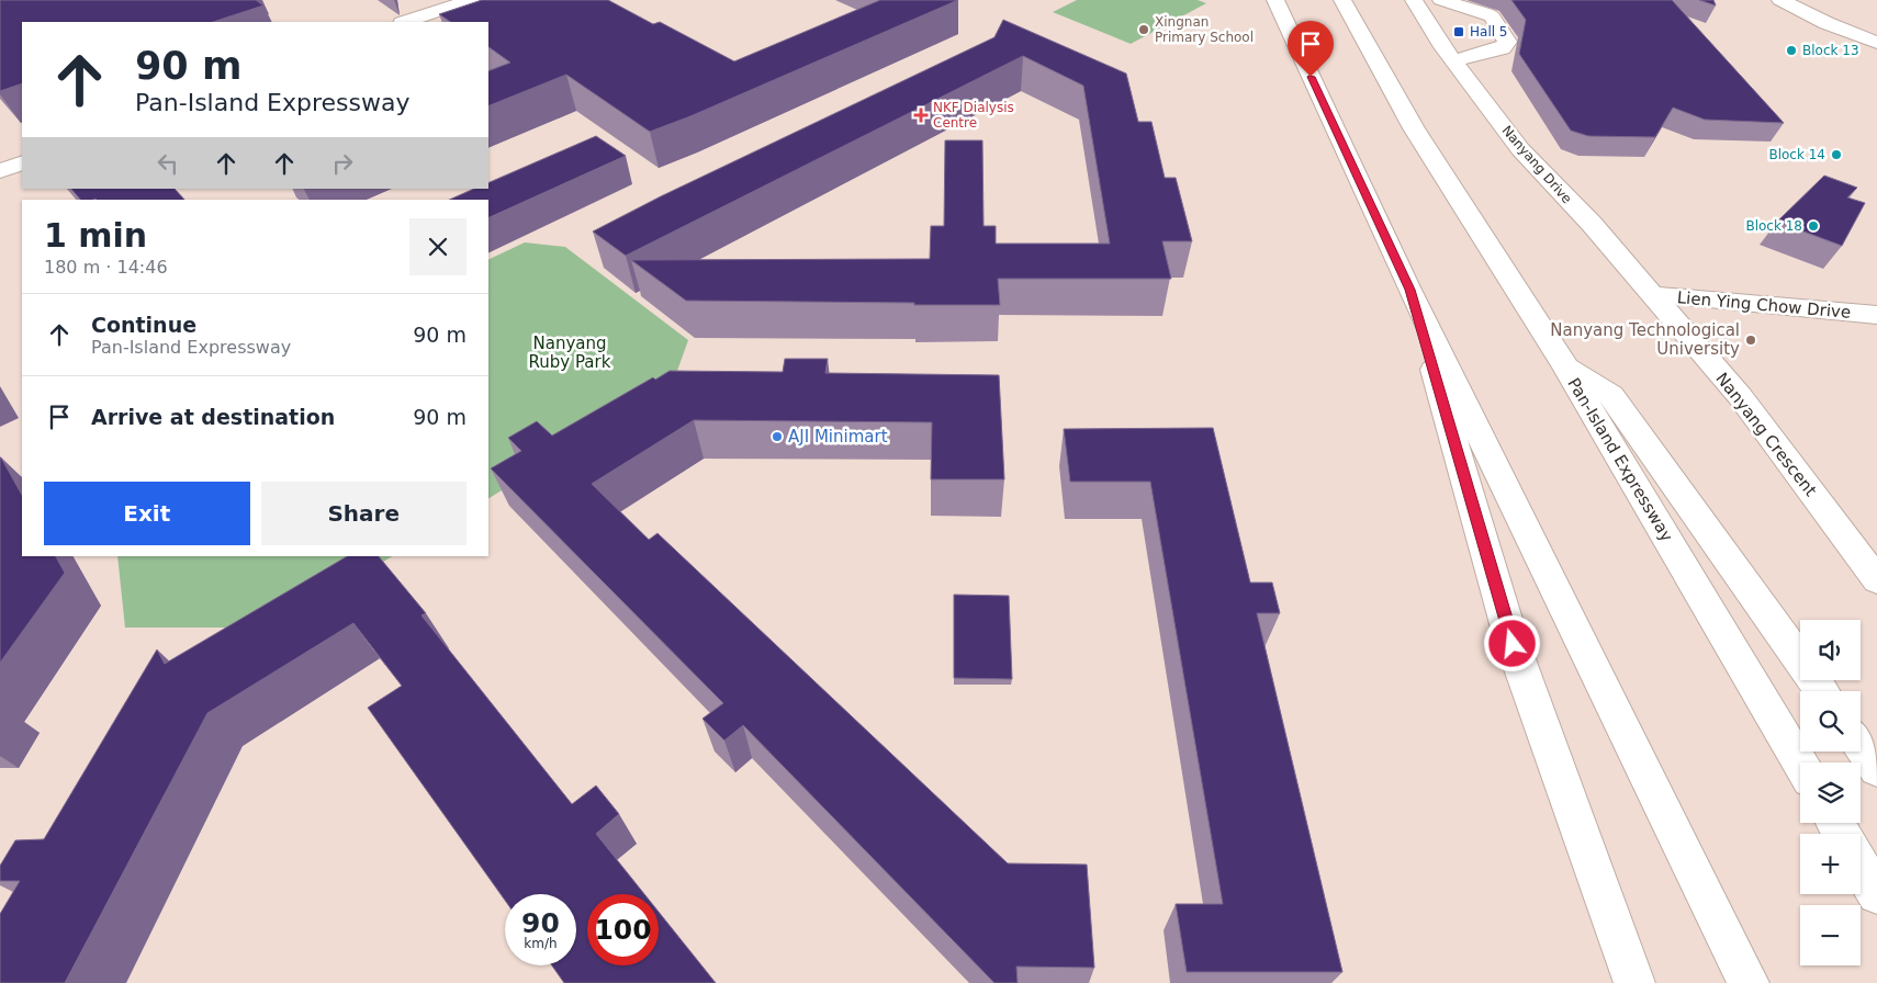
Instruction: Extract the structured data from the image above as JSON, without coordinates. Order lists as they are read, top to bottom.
{
  "streets": {
    "main road": [
      "Nanyang Drive",
      "Lien Ying Chow Drive",
      "Nanyang Crescent",
      "Pan-Island Expressway"
    ]
  },
  "crossings": [
    ["Nanyang Drive", "Lien Ying Chow Drive"],
    ["Nanyang Drive", "Nanyang Crescent"],
    ["Lien Ying Chow Drive", "Nanyang Crescent"]
  ],
  "parks": ["Nanyang Ruby Park"],
  "places": {
    "other": [
      "Xingnan Primary School",
      "Block 13",
      "Block 14",
      "Block 18",
      "Nanyang Technological University",
      "AJI Minimart"
    ],
    "transit": ["Hall 5"],
    "health": ["NKF Dialysis Centre"]
  },
  "page": {
    "turn": ["90 m", "Pan-Island Expressway"],
    "heading": ["1 min", "180 m · 14:46"],
    "list": [
      {
        "name": "Continue",
        "note": "Pan-Island Expressway",
        "value": "90 m"
      },
      {
        "name": "Arrive at destination",
        "value": "90 m"
      }
    ],
    "buttons": ["Exit", "Share"],
    "map_buttons": ["+", "−"],
    "speed": "90 km/h",
    "limit": "100"
  }
}
